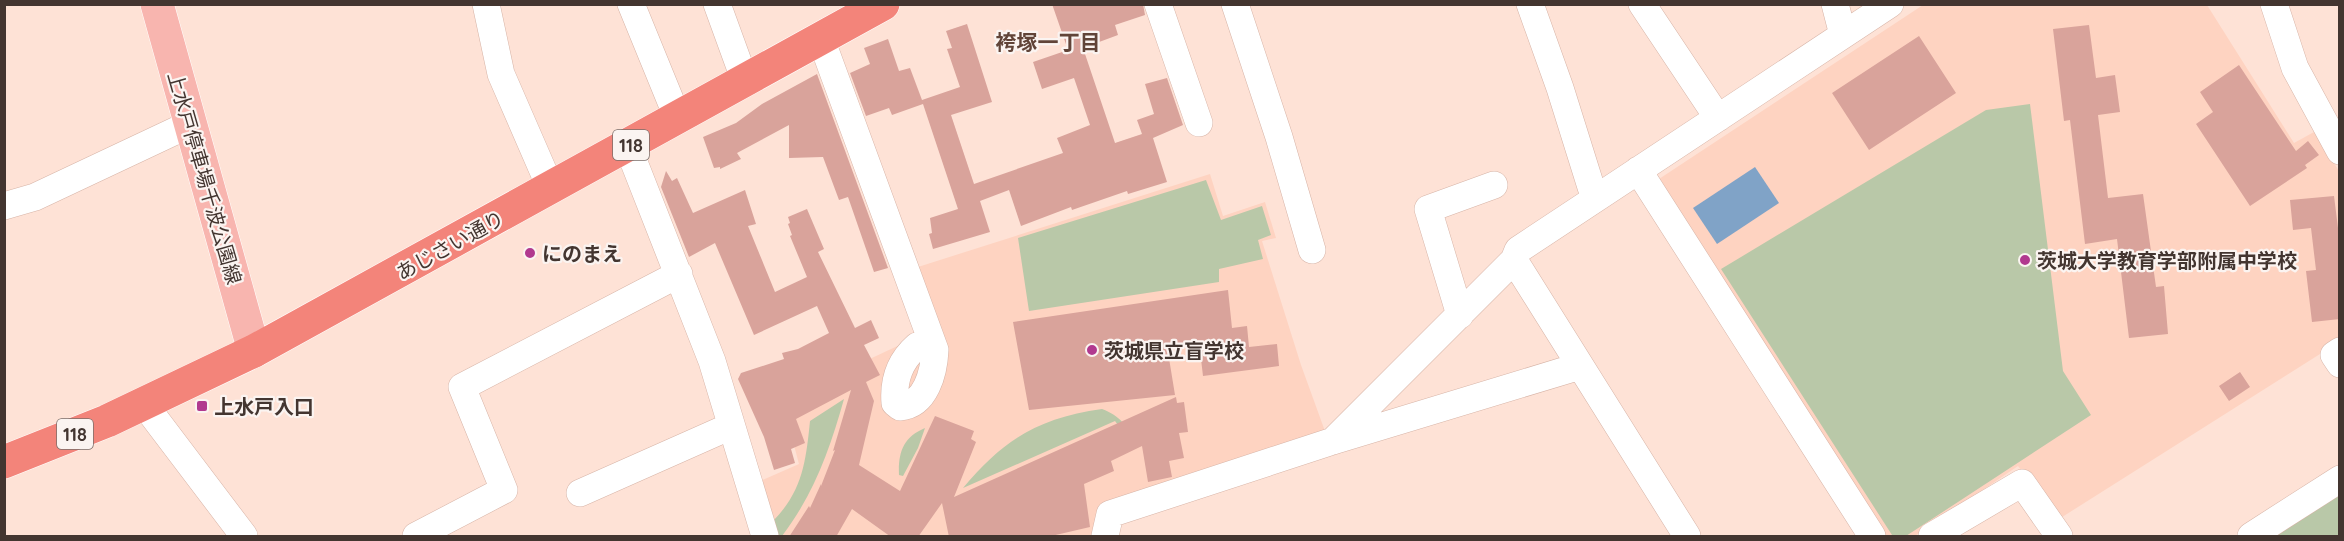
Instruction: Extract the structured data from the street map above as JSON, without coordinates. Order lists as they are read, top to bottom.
{
  "streets": {
    "highway": ["118", "あじさい通り"],
    "main road": ["上水戸停車場千波公園線"]
  },
  "crossings": [
    ["上水戸停車場千波公園線", "あじさい通り"]
  ],
  "districts": ["袴塚一丁目"],
  "places": {
    "other": ["にのまえ", "茨城大学教育学部附属中学校", "茨城県立盲学校"],
    "transit": ["上水戸入口"]
  }
}
